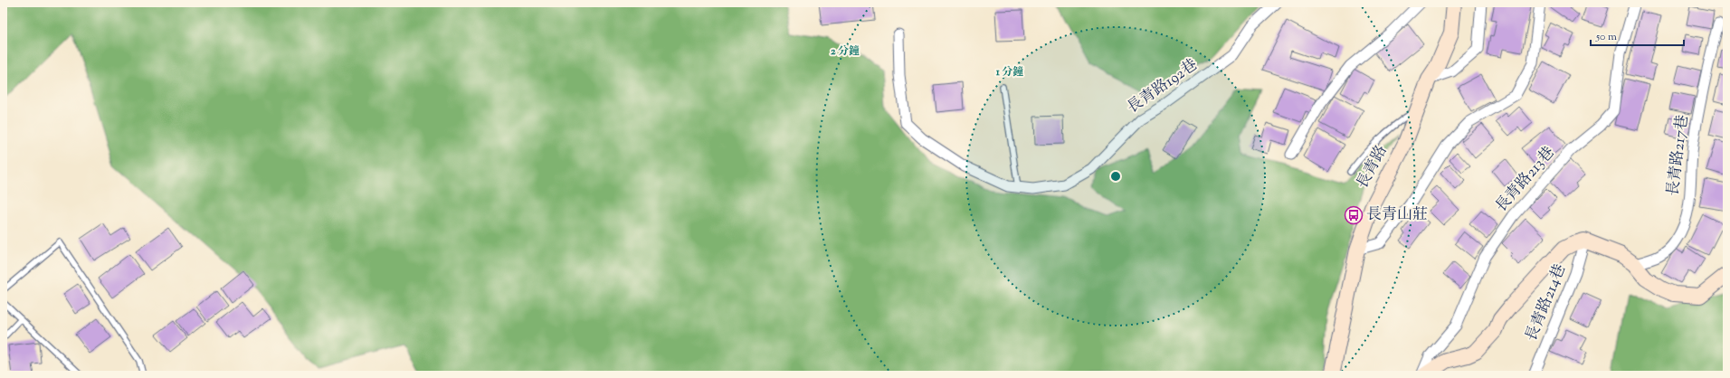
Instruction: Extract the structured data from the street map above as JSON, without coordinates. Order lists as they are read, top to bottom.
{
  "streets": {
    "street": [
      "長青路192巷",
      "長青路217巷",
      "長青路",
      "長青路213巷",
      "長青路214巷"
    ]
  },
  "places": {
    "bus stop": ["長青山莊"]
  },
  "scale_bar": "50 m",
  "rings": ["2 分鐘", "1 分鐘"]
}
